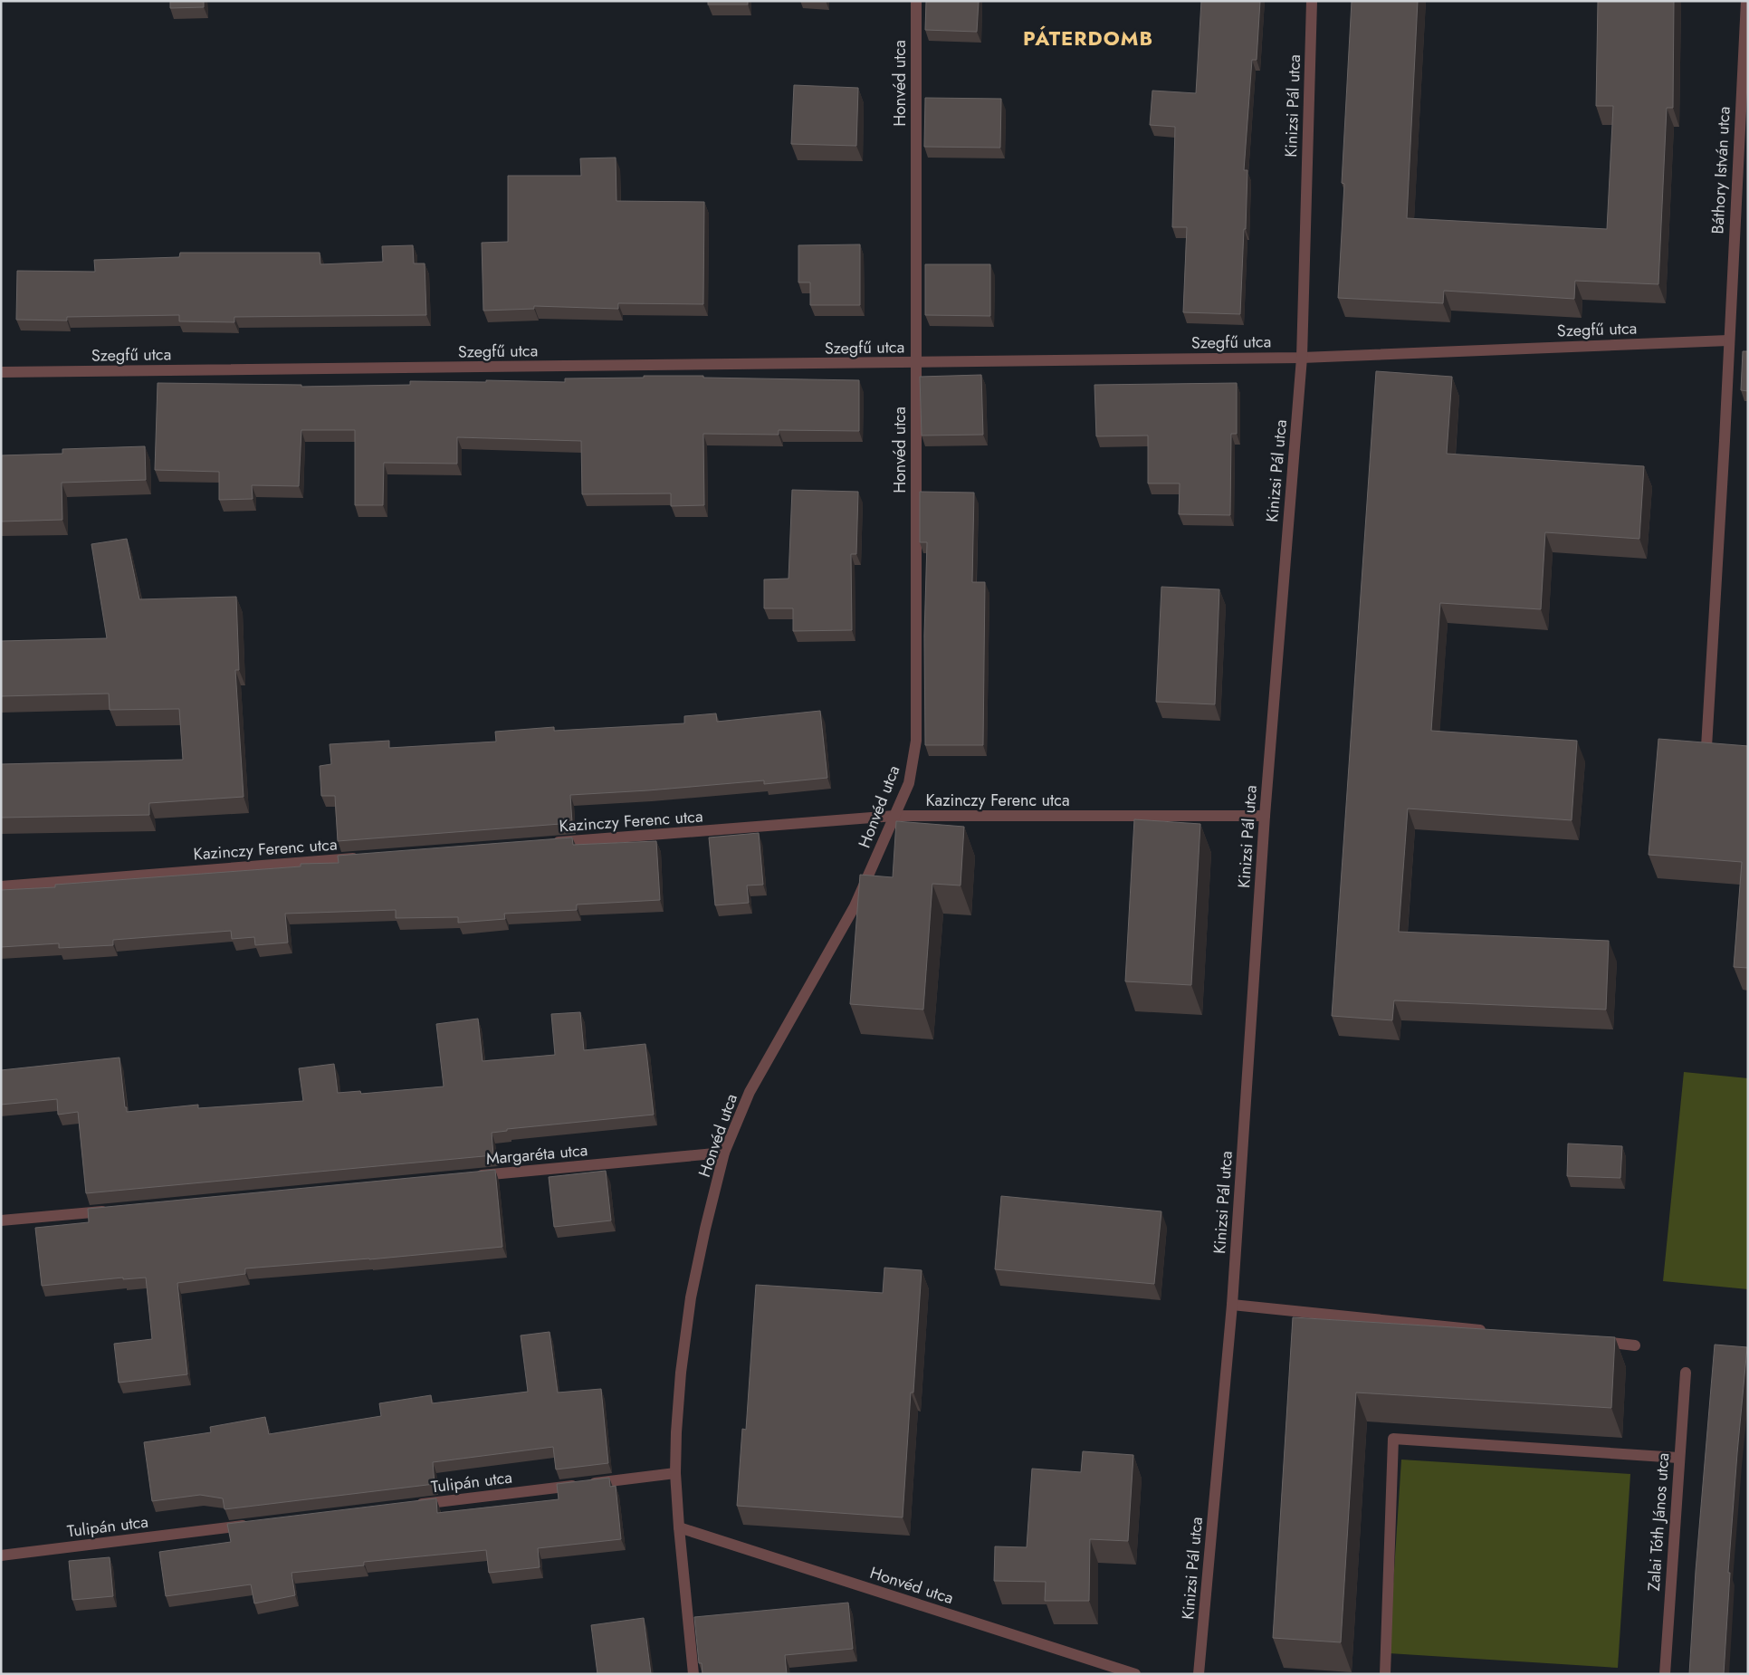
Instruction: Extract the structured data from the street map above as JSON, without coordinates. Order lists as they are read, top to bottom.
{
  "streets": {
    "street": [
      "Honvéd utca",
      "Kinizsi Pál utca",
      "Báthory István utca",
      "Szegfű utca",
      "Kazinczy Ferenc utca",
      "Margaréta utca",
      "Tulipán utca",
      "Zalai Tóth János utca"
    ]
  },
  "crossings": [
    ["Honvéd utca", "Szegfű utca"],
    ["Honvéd utca", "Kazinczy Ferenc utca"],
    ["Honvéd utca", "Margaréta utca"],
    ["Honvéd utca", "Tulipán utca"],
    ["Kinizsi Pál utca", "Szegfű utca"],
    ["Kinizsi Pál utca", "Kazinczy Ferenc utca"],
    ["Báthory István utca", "Szegfű utca"]
  ],
  "districts": ["PÁTERDOMB"]
}
